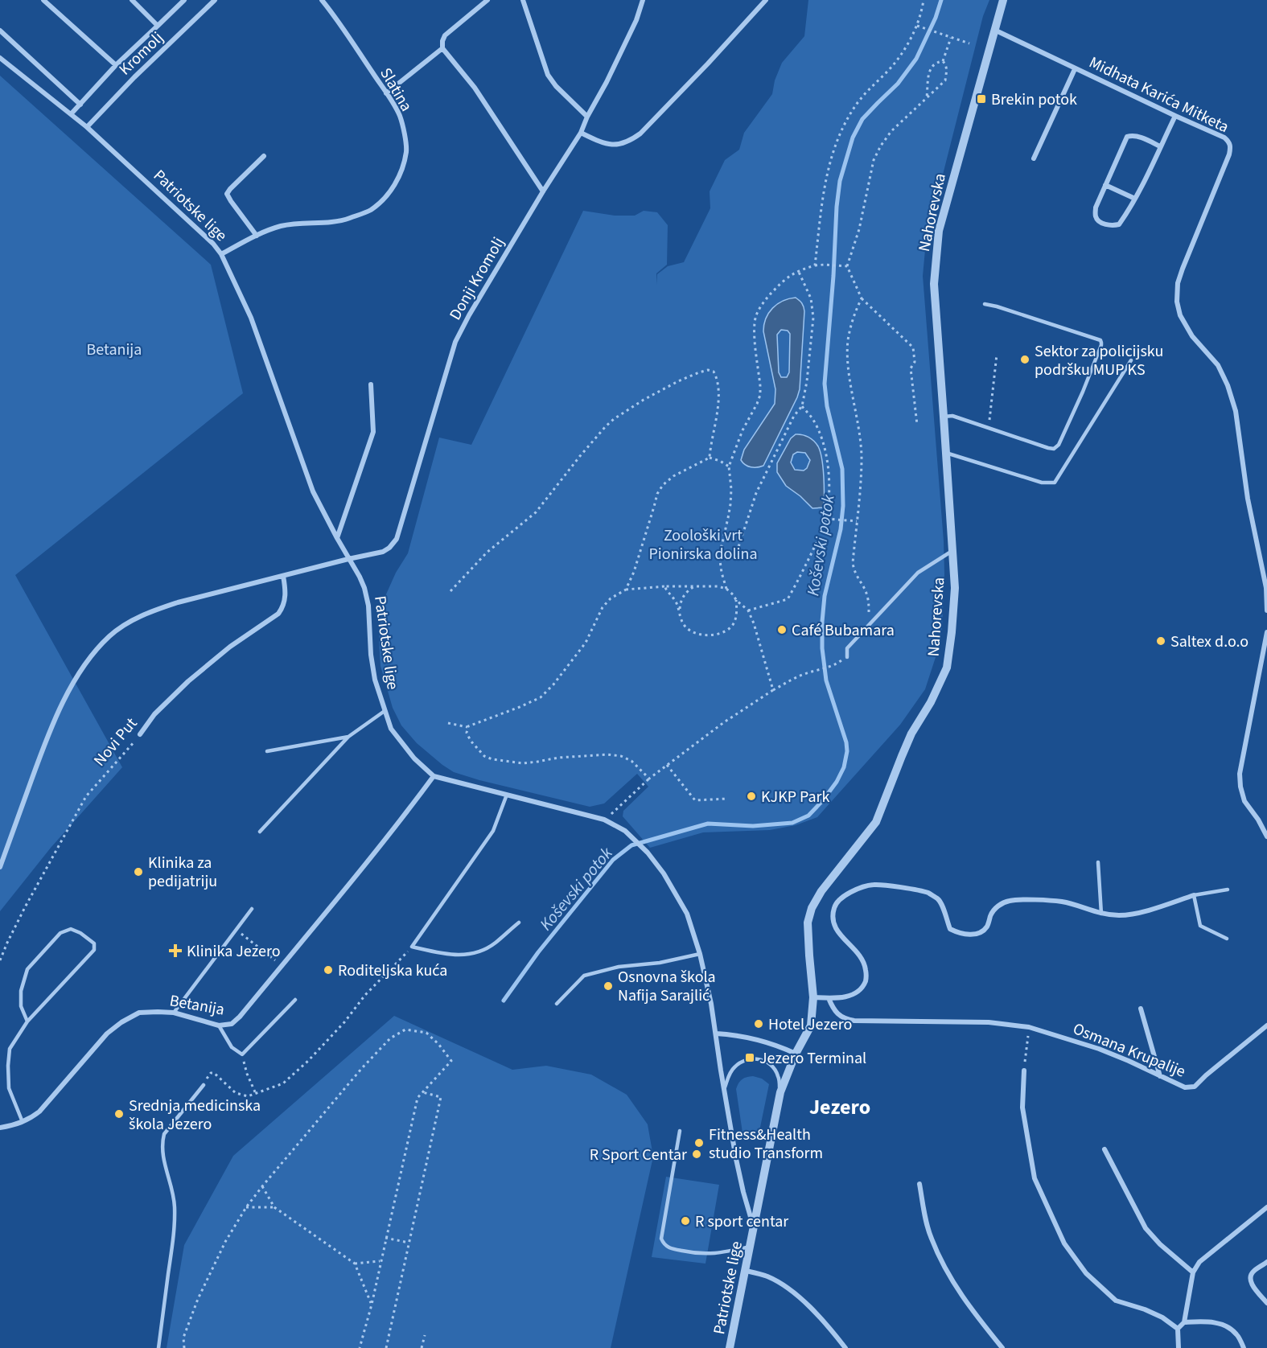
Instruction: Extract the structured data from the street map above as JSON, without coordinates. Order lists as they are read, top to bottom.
{
  "streets": {
    "street": [
      "Kromolj",
      "Slatina",
      "Midhata Karića Mitketa",
      "Patriotske lige",
      "Nahorevska",
      "Donji Kromolj",
      "Novi Put",
      "Betanija",
      "Osmana Krupalije"
    ]
  },
  "crossings": [
    ["Kromolj", "Patriotske lige"],
    ["Slatina", "Patriotske lige"],
    ["Midhata Karića Mitketa", "Nahorevska"],
    ["Patriotske lige", "Nahorevska"],
    ["Patriotske lige", "Donji Kromolj"],
    ["Patriotske lige", "Betanija"],
    ["Donji Kromolj", "Novi Put"]
  ],
  "districts": ["Jezero"],
  "water": ["Koševski potok"],
  "parks": ["Betanija", "Zoološki vrt Pionirska dolina"],
  "places": {
    "transit": ["Brekin potok", "Jezero Terminal"],
    "other": [
      "Sektor za policijsku podršku MUP KS",
      "Café Bubamara",
      "Saltex d.o.o",
      "KJKP Park",
      "Klinika za pedijatriju",
      "Roditeljska kuća",
      "Osnovna škola Nafija Sarajlić",
      "Hotel Jezero",
      "Srednja medicinska škola Jezero",
      "Fitness&Health studio Transform",
      "R Sport Centar",
      "R sport centar"
    ],
    "health": ["Klinika Jezero"]
  }
}
